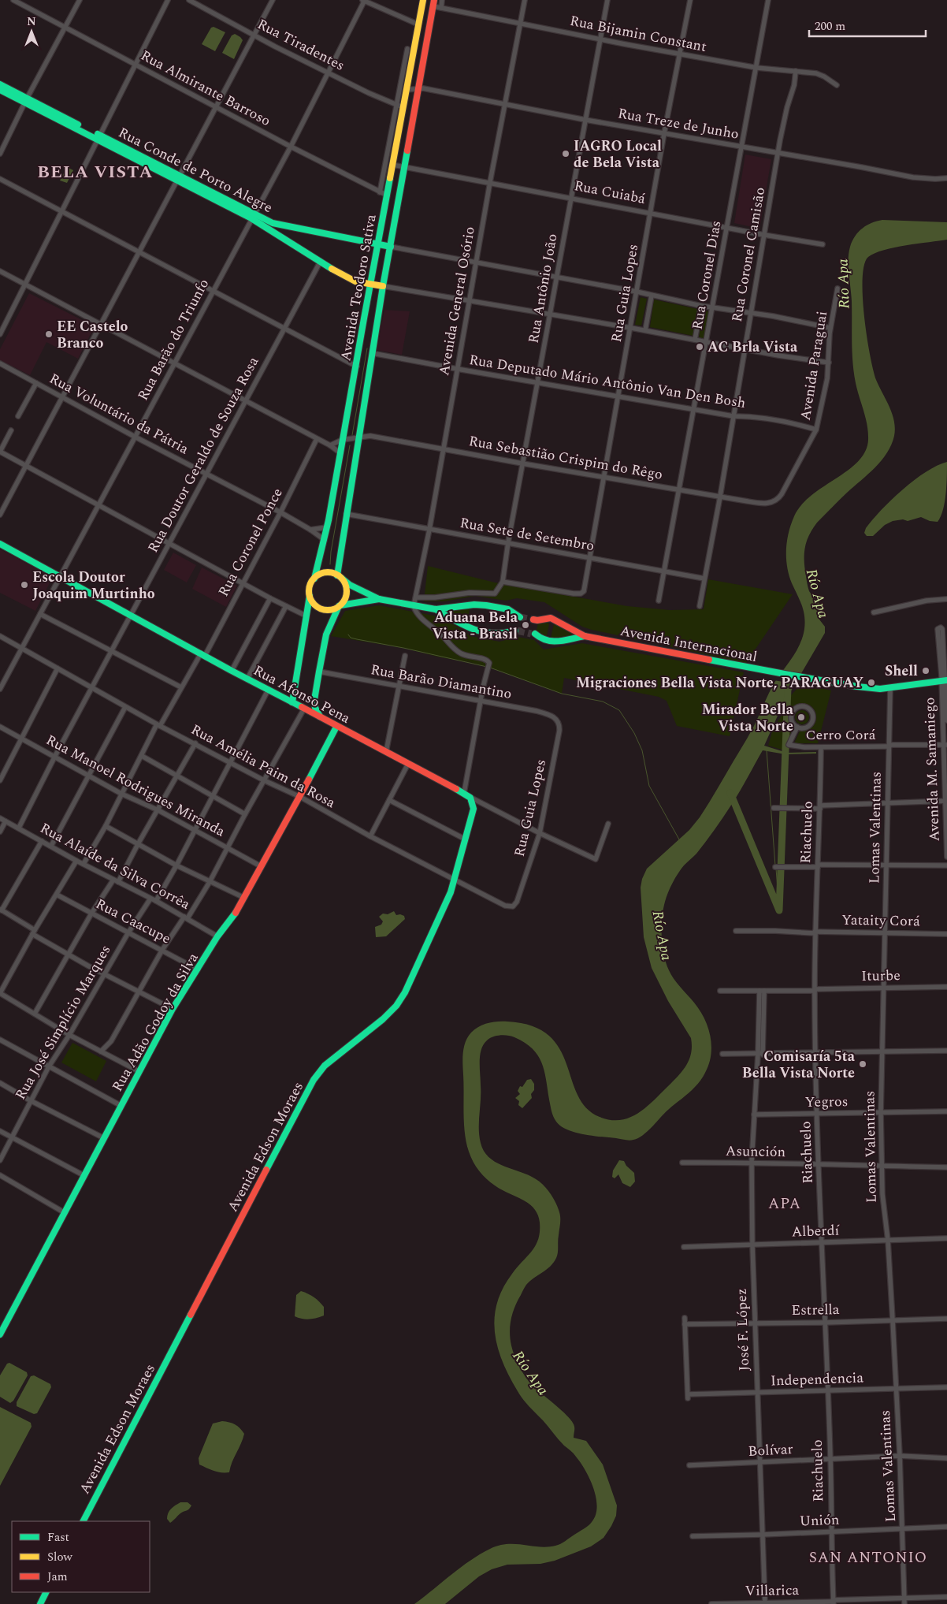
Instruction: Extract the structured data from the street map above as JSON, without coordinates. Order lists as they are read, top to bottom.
{
  "streets": {
    "main road": [
      "Rua Conde de Porto Alegre",
      "Avenida Teodoro Sativa",
      "Avenida Internacional",
      "Rua Afonso Pena",
      "Rua Adão Godoy da Silva",
      "Avenida Edson Moraes"
    ],
    "street": [
      "Rua Bijamin Constant",
      "Rua Tiradentes",
      "Rua Almirante Barroso",
      "Rua Treze de Junho",
      "Rua Cuiabá",
      "Rua Coronel Camisão",
      "Rua Coronel Dias",
      "Rua Antônio João",
      "Rua Guia Lopes",
      "Avenida General Osório",
      "Rua Barão do Triunfo",
      "Avenida Paraguai",
      "Rua Deputado Mário Antônio Van Den Bosh",
      "Rua Voluntário da Pátria",
      "Rua Doutor Geraldo de Souza Rosa",
      "Rua Sebastião Crispim do Rêgo",
      "Rua Sete de Setembro",
      "Rua Coronel Ponce",
      "Rua Barão Diamantino",
      "Cerro Corá",
      "Rua Amélia Paim da Rosa",
      "Avenida M. Samaniego",
      "Rua Manoel Rodrigues Miranda",
      "Lomas Valentinas",
      "Riachuelo",
      "Rua Alaíde da Silva Corrêa",
      "Yataity Corá",
      "Rua Caacupe",
      "Iturbe",
      "Rua José Simplício Marques",
      "Yegros",
      "Asunción",
      "Alberdí",
      "Estrella",
      "José F. López",
      "Independencia",
      "Bolívar",
      "Unión",
      "Villarica"
    ]
  },
  "crossings": [
    ["Rua Bijamin Constant", "Rua Coronel Camisão"],
    ["Rua Bijamin Constant", "Rua Coronel Dias"],
    ["Rua Bijamin Constant", "Avenida Teodoro Sativa"],
    ["Rua Bijamin Constant", "Rua Antônio João"],
    ["Rua Bijamin Constant", "Rua Guia Lopes"],
    ["Rua Bijamin Constant", "Avenida General Osório"],
    ["Rua Tiradentes", "Avenida Teodoro Sativa"],
    ["Rua Tiradentes", "Rua Barão do Triunfo"],
    ["Rua Almirante Barroso", "Avenida Teodoro Sativa"],
    ["Rua Almirante Barroso", "Rua Barão do Triunfo"],
    ["Rua Treze de Junho", "Rua Coronel Camisão"],
    ["Rua Treze de Junho", "Rua Coronel Dias"],
    ["Rua Treze de Junho", "Avenida Teodoro Sativa"],
    ["Rua Treze de Junho", "Rua Antônio João"],
    ["Rua Treze de Junho", "Rua Guia Lopes"],
    ["Rua Treze de Junho", "Avenida General Osório"],
    ["Rua Conde de Porto Alegre", "Avenida Teodoro Sativa"],
    ["Rua Conde de Porto Alegre", "Rua Barão do Triunfo"],
    ["Rua Conde de Porto Alegre", "Rua Doutor Geraldo de Souza Rosa"],
    ["Rua Cuiabá", "Rua Coronel Camisão"],
    ["Rua Cuiabá", "Rua Coronel Dias"],
    ["Rua Cuiabá", "Avenida Teodoro Sativa"],
    ["Rua Cuiabá", "Rua Antônio João"],
    ["Rua Cuiabá", "Rua Guia Lopes"],
    ["Rua Cuiabá", "Avenida General Osório"],
    ["Rua Coronel Camisão", "Rua Deputado Mário Antônio Van Den Bosh"],
    ["Rua Coronel Camisão", "Rua Sebastião Crispim do Rêgo"],
    ["Rua Coronel Camisão", "Rua Sete de Setembro"],
    ["Rua Coronel Dias", "Rua Deputado Mário Antônio Van Den Bosh"],
    ["Rua Coronel Dias", "Rua Sebastião Crispim do Rêgo"],
    ["Rua Coronel Dias", "Rua Sete de Setembro"],
    ["Avenida Teodoro Sativa", "Rua Deputado Mário Antônio Van Den Bosh"],
    ["Avenida Teodoro Sativa", "Rua Voluntário da Pátria"],
    ["Avenida Teodoro Sativa", "Rua Sebastião Crispim do Rêgo"],
    ["Avenida Teodoro Sativa", "Rua Sete de Setembro"],
    ["Rua Antônio João", "Rua Guia Lopes"],
    ["Rua Antônio João", "Rua Deputado Mário Antônio Van Den Bosh"],
    ["Rua Antônio João", "Rua Sebastião Crispim do Rêgo"],
    ["Rua Antônio João", "Rua Sete de Setembro"],
    ["Rua Guia Lopes", "Rua Deputado Mário Antônio Van Den Bosh"],
    ["Rua Guia Lopes", "Rua Sebastião Crispim do Rêgo"],
    ["Rua Guia Lopes", "Rua Sete de Setembro"],
    ["Rua Guia Lopes", "Rua Barão Diamantino"],
    ["Rua Guia Lopes", "Rua Afonso Pena"],
    ["Rua Guia Lopes", "Rua Amélia Paim da Rosa"],
    ["Avenida General Osório", "Rua Deputado Mário Antônio Van Den Bosh"],
    ["Avenida General Osório", "Rua Sebastião Crispim do Rêgo"],
    ["Avenida General Osório", "Rua Sete de Setembro"],
    ["Rua Barão do Triunfo", "Rua Voluntário da Pátria"],
    ["Rua Barão do Triunfo", "Rua Afonso Pena"],
    ["Rua Barão do Triunfo", "Rua Amélia Paim da Rosa"],
    ["Avenida Paraguai", "Rua Deputado Mário Antônio Van Den Bosh"],
    ["Avenida Paraguai", "Rua Sebastião Crispim do Rêgo"],
    ["Rua Voluntário da Pátria", "Rua Doutor Geraldo de Souza Rosa"],
    ["Rua Voluntário da Pátria", "Rua Coronel Ponce"],
    ["Rua Doutor Geraldo de Souza Rosa", "Rua Afonso Pena"],
    ["Rua Doutor Geraldo de Souza Rosa", "Rua Amélia Paim da Rosa"],
    ["Rua Doutor Geraldo de Souza Rosa", "Rua Manoel Rodrigues Miranda"],
    ["Rua Doutor Geraldo de Souza Rosa", "Rua Alaíde da Silva Corrêa"],
    ["Rua Coronel Ponce", "Rua Afonso Pena"],
    ["Rua Coronel Ponce", "Rua Amélia Paim da Rosa"],
    ["Rua Coronel Ponce", "Rua Manoel Rodrigues Miranda"],
    ["Rua Coronel Ponce", "Rua Alaíde da Silva Corrêa"],
    ["Avenida Internacional", "Avenida M. Samaniego"],
    ["Avenida Internacional", "Lomas Valentinas"],
    ["Rua Afonso Pena", "Rua Adão Godoy da Silva"],
    ["Rua Afonso Pena", "Avenida Edson Moraes"],
    ["Cerro Corá", "Avenida M. Samaniego"],
    ["Cerro Corá", "Lomas Valentinas"],
    ["Cerro Corá", "Riachuelo"],
    ["Rua Amélia Paim da Rosa", "Rua Adão Godoy da Silva"],
    ["Rua Amélia Paim da Rosa", "Avenida Edson Moraes"],
    ["Rua Manoel Rodrigues Miranda", "Rua Adão Godoy da Silva"],
    ["Lomas Valentinas", "Yataity Corá"],
    ["Lomas Valentinas", "Iturbe"],
    ["Lomas Valentinas", "Yegros"],
    ["Lomas Valentinas", "Asunción"],
    ["Lomas Valentinas", "Alberdí"],
    ["Lomas Valentinas", "Estrella"],
    ["Lomas Valentinas", "Independencia"],
    ["Lomas Valentinas", "Bolívar"],
    ["Lomas Valentinas", "Unión"],
    ["Lomas Valentinas", "Villarica"],
    ["Riachuelo", "Yataity Corá"],
    ["Riachuelo", "Iturbe"],
    ["Riachuelo", "Yegros"],
    ["Riachuelo", "Asunción"],
    ["Riachuelo", "Alberdí"],
    ["Riachuelo", "Estrella"],
    ["Riachuelo", "Independencia"],
    ["Riachuelo", "Bolívar"],
    ["Riachuelo", "Unión"],
    ["Riachuelo", "Villarica"],
    ["Rua Alaíde da Silva Corrêa", "Rua José Simplício Marques"],
    ["Rua Alaíde da Silva Corrêa", "Rua Adão Godoy da Silva"],
    ["Rua Caacupe", "Rua José Simplício Marques"],
    ["Rua Caacupe", "Rua Adão Godoy da Silva"],
    ["Iturbe", "José F. López"],
    ["Yegros", "José F. López"],
    ["Asunción", "José F. López"],
    ["Alberdí", "José F. López"],
    ["Estrella", "José F. López"],
    ["Estrella", "Independencia"],
    ["José F. López", "Independencia"],
    ["José F. López", "Bolívar"],
    ["José F. López", "Unión"],
    ["José F. López", "Villarica"]
  ],
  "districts": ["BELA VISTA", "APA", "SAN ANTONIO"],
  "water": ["Río Apa"],
  "places": [
    "IAGRO Local de Bela Vista",
    "EE Castelo Branco",
    "AC Brla Vista",
    "Escola Doutor Joaquim Murtinho",
    "Aduana Bela Vista - Brasil",
    "Shell",
    "Migraciones Bella Vista Norte, PARAGUAY",
    "Mirador Bella Vista Norte",
    "Comisaría 5ta Bella Vista Norte"
  ],
  "legend": ["Fast", "Slow", "Jam"],
  "scale_bar": "200 m",
  "north": "top"
}
